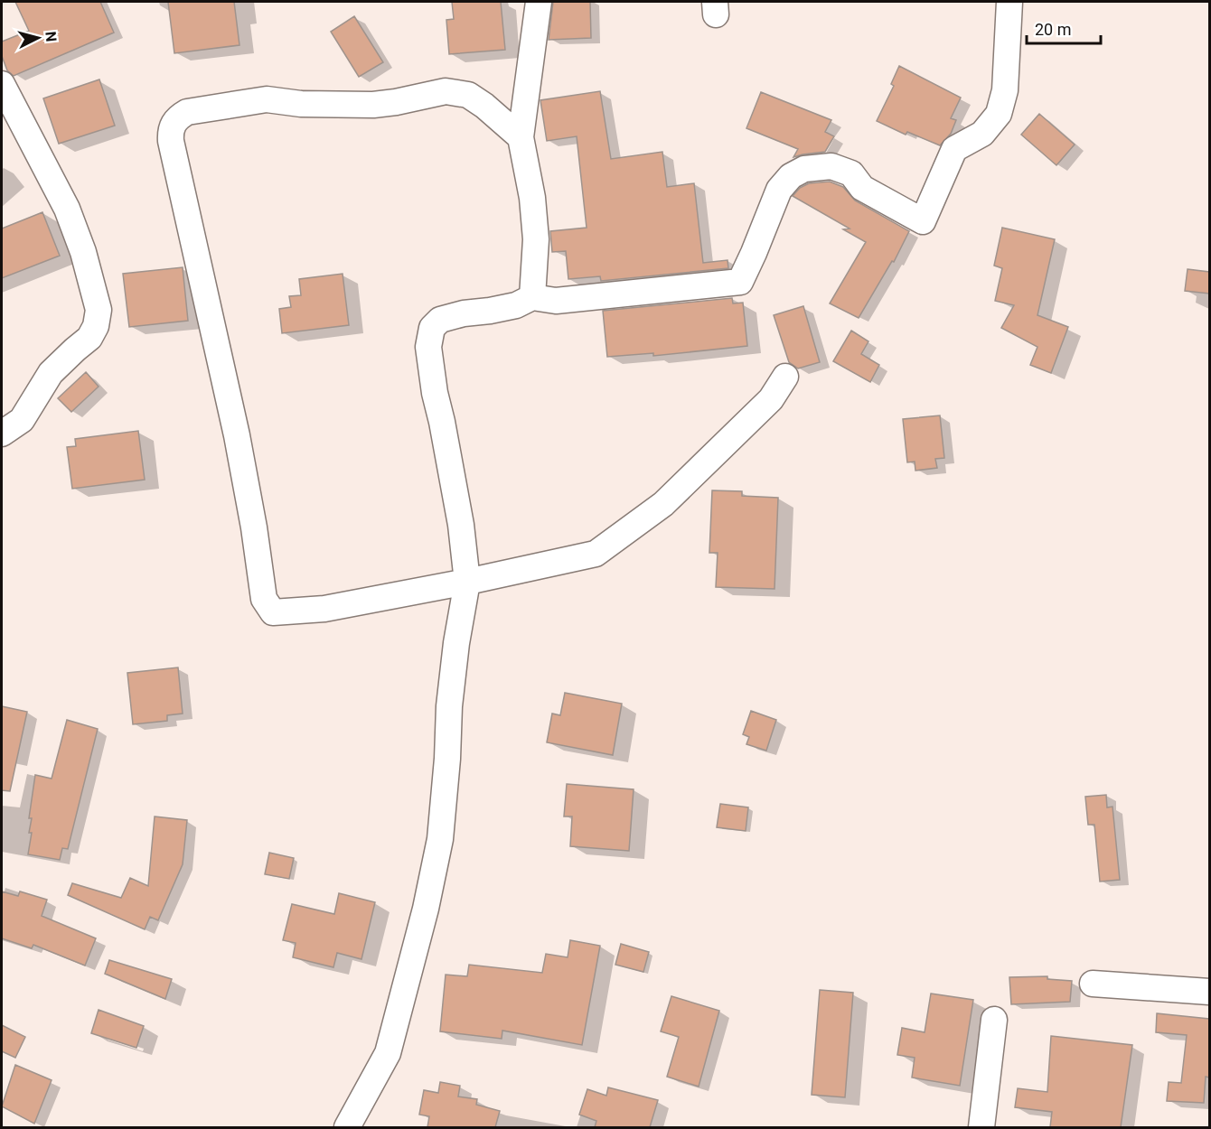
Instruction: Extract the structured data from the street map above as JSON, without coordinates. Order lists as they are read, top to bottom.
{
  "scale_bar": "20 m",
  "north": "right"
}
